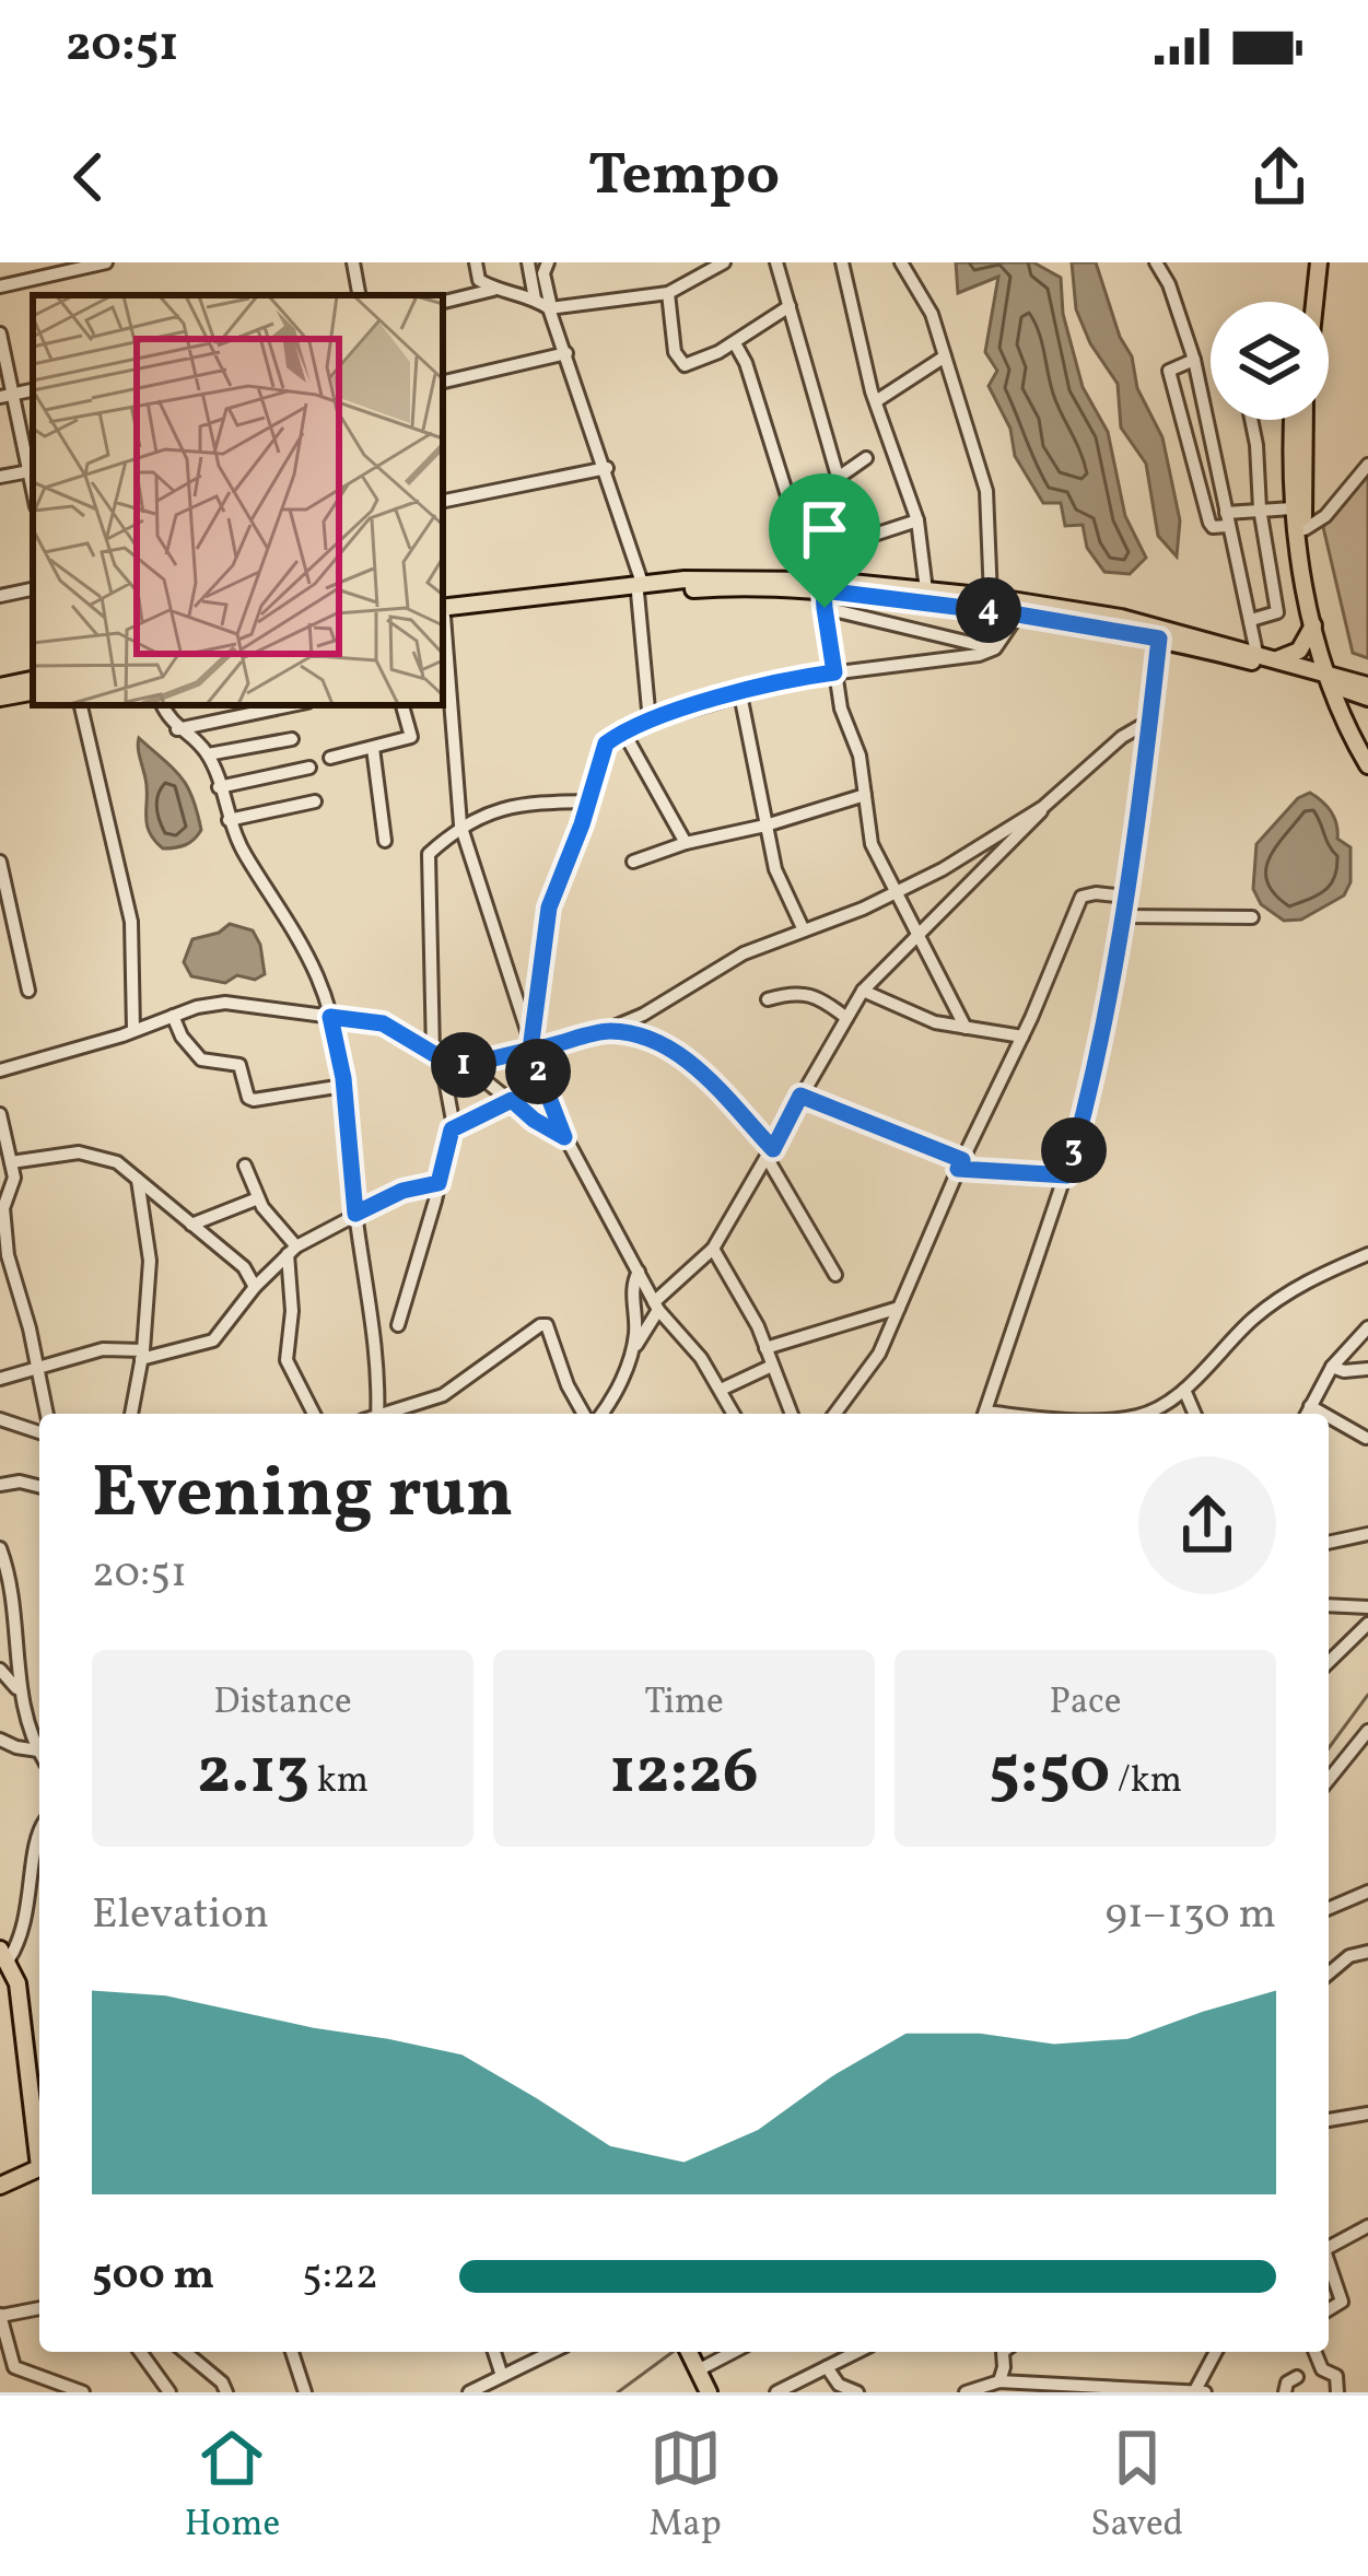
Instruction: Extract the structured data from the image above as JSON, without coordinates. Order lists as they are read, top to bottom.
{
  "page": {
    "status": "20:51",
    "header": "Tempo",
    "pins": [
      "4",
      "1",
      "2",
      "3"
    ],
    "heading": ["Evening run", "20:51"],
    "stats": [
      ["Distance", "2.13 km"],
      ["Time", "12:26"],
      ["Pace", "5:50 /km"]
    ],
    "chart": ["Elevation", "91–130 m"],
    "list": [
      {
        "name": "500 m",
        "note": "5:22"
      }
    ],
    "tabs": ["Home", "Map", "Saved"]
  }
}
